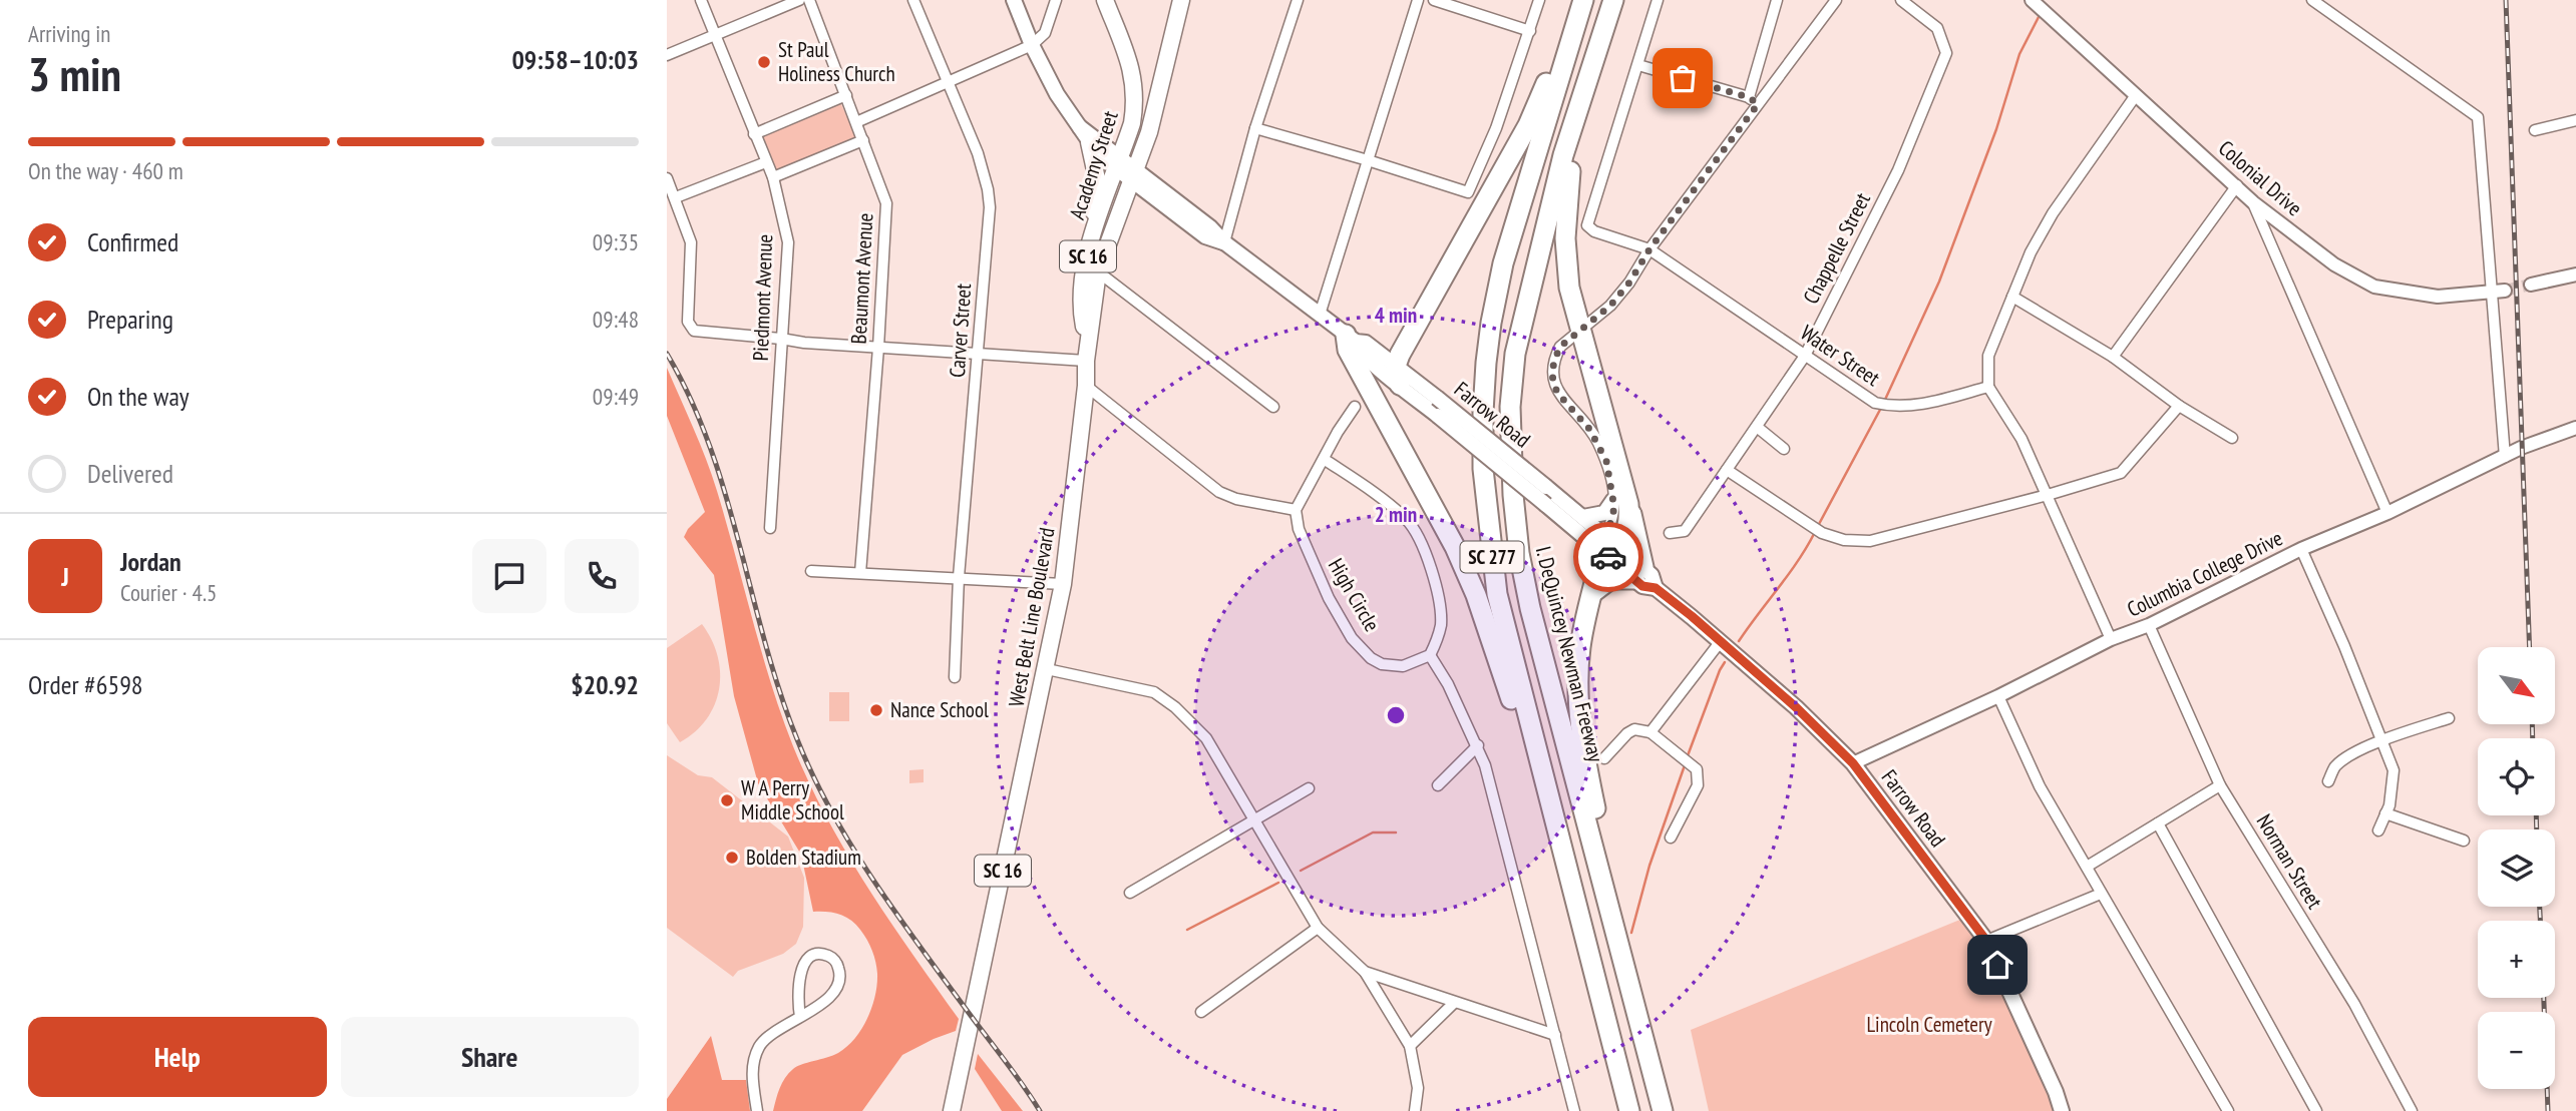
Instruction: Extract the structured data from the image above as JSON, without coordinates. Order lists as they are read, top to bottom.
{
  "streets": {
    "highway": ["SC 277", "I. DeQuincey Newman Freeway"],
    "main road": [
      "Academy Street",
      "SC 16",
      "Farrow Road",
      "West Belt Line Boulevard"
    ],
    "street": [
      "Colonial Drive",
      "Chappelle Street",
      "Beaumont Avenue",
      "Piedmont Avenue",
      "Carver Street",
      "Water Street",
      "Columbia College Drive",
      "High Circle",
      "Norman Street"
    ]
  },
  "crossings": [
    ["Academy Street", "Farrow Road"],
    ["Academy Street", "West Belt Line Boulevard"],
    ["Chappelle Street", "Water Street"],
    ["SC 16", "West Belt Line Boulevard"],
    ["Farrow Road", "Columbia College Drive"],
    ["Farrow Road", "West Belt Line Boulevard"],
    ["Columbia College Drive", "Norman Street"]
  ],
  "parks": ["Lincoln Cemetery"],
  "places": [
    "St Paul Holiness Church",
    "Nance School",
    "W A Perry Middle School",
    "Bolden Stadium"
  ],
  "north": "bottom right",
  "page": {
    "heading": ["3 min", "Arriving in", "09:58–10:03"],
    "panel": [
      "Jordan",
      "Courier · 4.5",
      "Order #6598",
      "$20.92"
    ],
    "bar": "On the way · 460 m",
    "list": [
      ["Confirmed", "09:35"],
      ["Preparing", "09:48"],
      ["On the way", "09:49"],
      "Delivered"
    ],
    "round": "J",
    "map_buttons": ["+", "−"],
    "buttons": ["Help", "Share"]
  },
  "rings": ["4 min", "2 min"]
}
